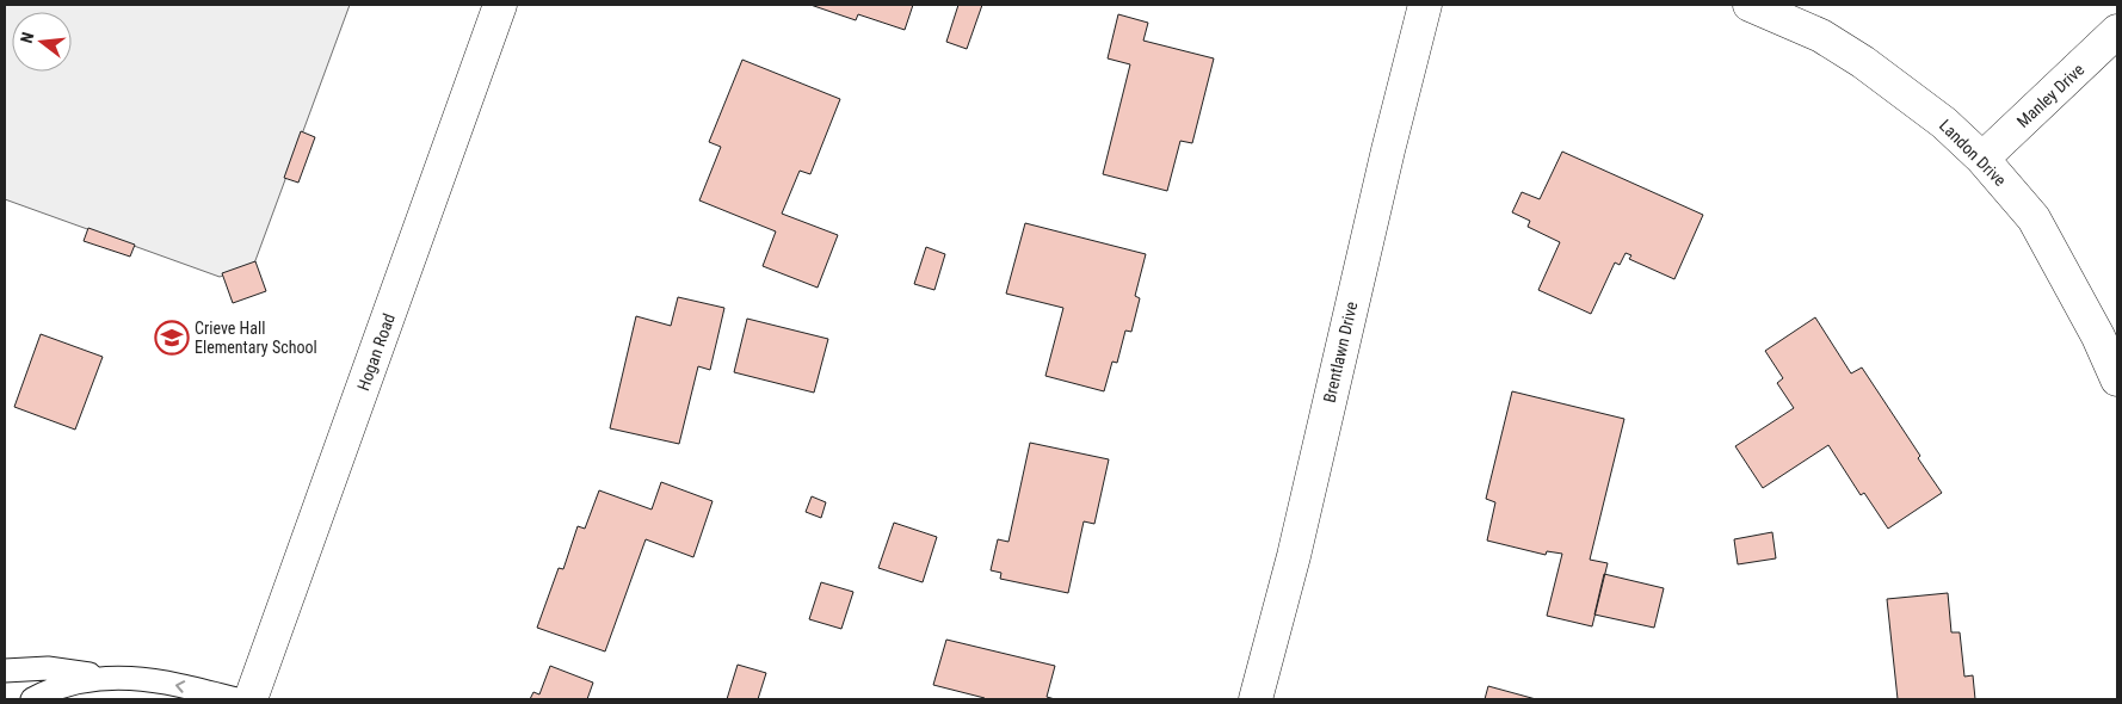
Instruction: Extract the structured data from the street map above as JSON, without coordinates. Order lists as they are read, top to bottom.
{
  "streets": {
    "street": [
      "Manley Drive",
      "Landon Drive",
      "Hogan Road",
      "Brentlawn Drive"
    ]
  },
  "crossings": [
    ["Manley Drive", "Landon Drive"]
  ],
  "places": {
    "school or university": ["Crieve Hall Elementary School"]
  },
  "north": "left"
}
